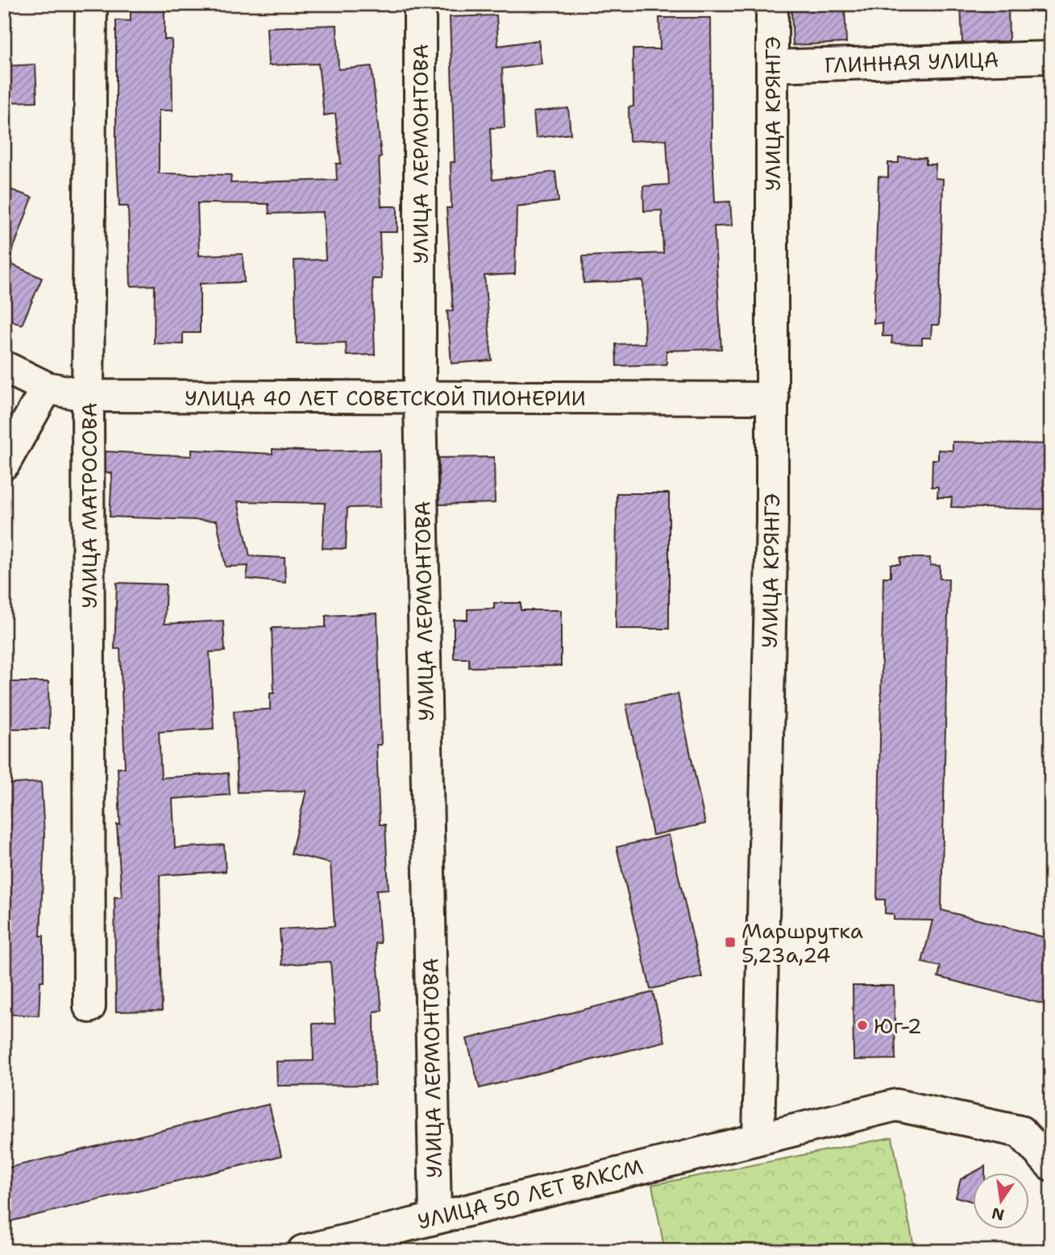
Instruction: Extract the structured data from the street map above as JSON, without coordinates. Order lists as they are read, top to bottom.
{
  "streets": {
    "street": [
      "ГЛИННАЯ УЛИЦА",
      "УЛИЦА КРЯНГЭ",
      "УЛИЦА ЛЕРМОНТОВА",
      "УЛИЦА 40 ЛЕТ СОВЕТСКОЙ ПИОНЕРИИ",
      "УЛИЦА МАТРОСОВА",
      "УЛИЦА 50 ЛЕТ ВЛКСМ"
    ]
  },
  "crossings": [
    ["ГЛИННАЯ УЛИЦА", "УЛИЦА КРЯНГЭ"],
    ["УЛИЦА КРЯНГЭ", "УЛИЦА 40 ЛЕТ СОВЕТСКОЙ ПИОНЕРИИ"],
    ["УЛИЦА КРЯНГЭ", "УЛИЦА 50 ЛЕТ ВЛКСМ"],
    ["УЛИЦА ЛЕРМОНТОВА", "УЛИЦА 40 ЛЕТ СОВЕТСКОЙ ПИОНЕРИИ"],
    ["УЛИЦА ЛЕРМОНТОВА", "УЛИЦА 50 ЛЕТ ВЛКСМ"],
    ["УЛИЦА 40 ЛЕТ СОВЕТСКОЙ ПИОНЕРИИ", "УЛИЦА МАТРОСОВА"]
  ],
  "places": {
    "transit": ["Маршрутка 5,23а,24"],
    "other": ["Юг-2"]
  },
  "north": "bottom"
}
